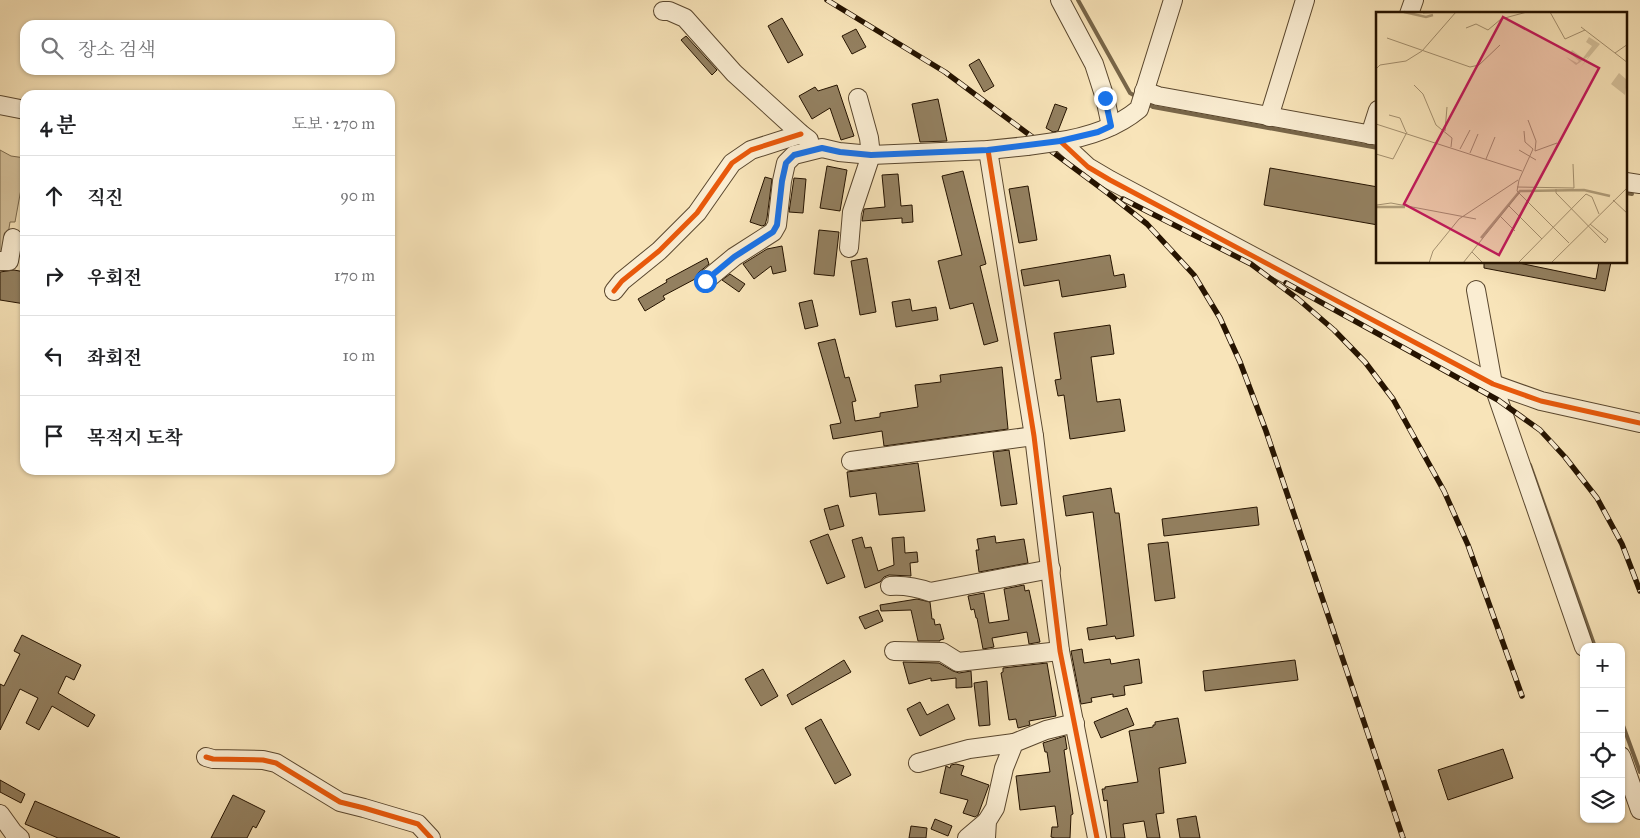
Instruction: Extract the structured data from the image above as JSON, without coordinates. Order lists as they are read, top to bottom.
{
  "page": {
    "search": "장소 검색",
    "heading": ["4 분", "도보 · 270 m"],
    "list": [
      ["직진", "90 m"],
      ["우회전", "170 m"],
      ["좌회전", "10 m"],
      "목적지 도착"
    ],
    "map_buttons": ["+", "−"]
  }
}
